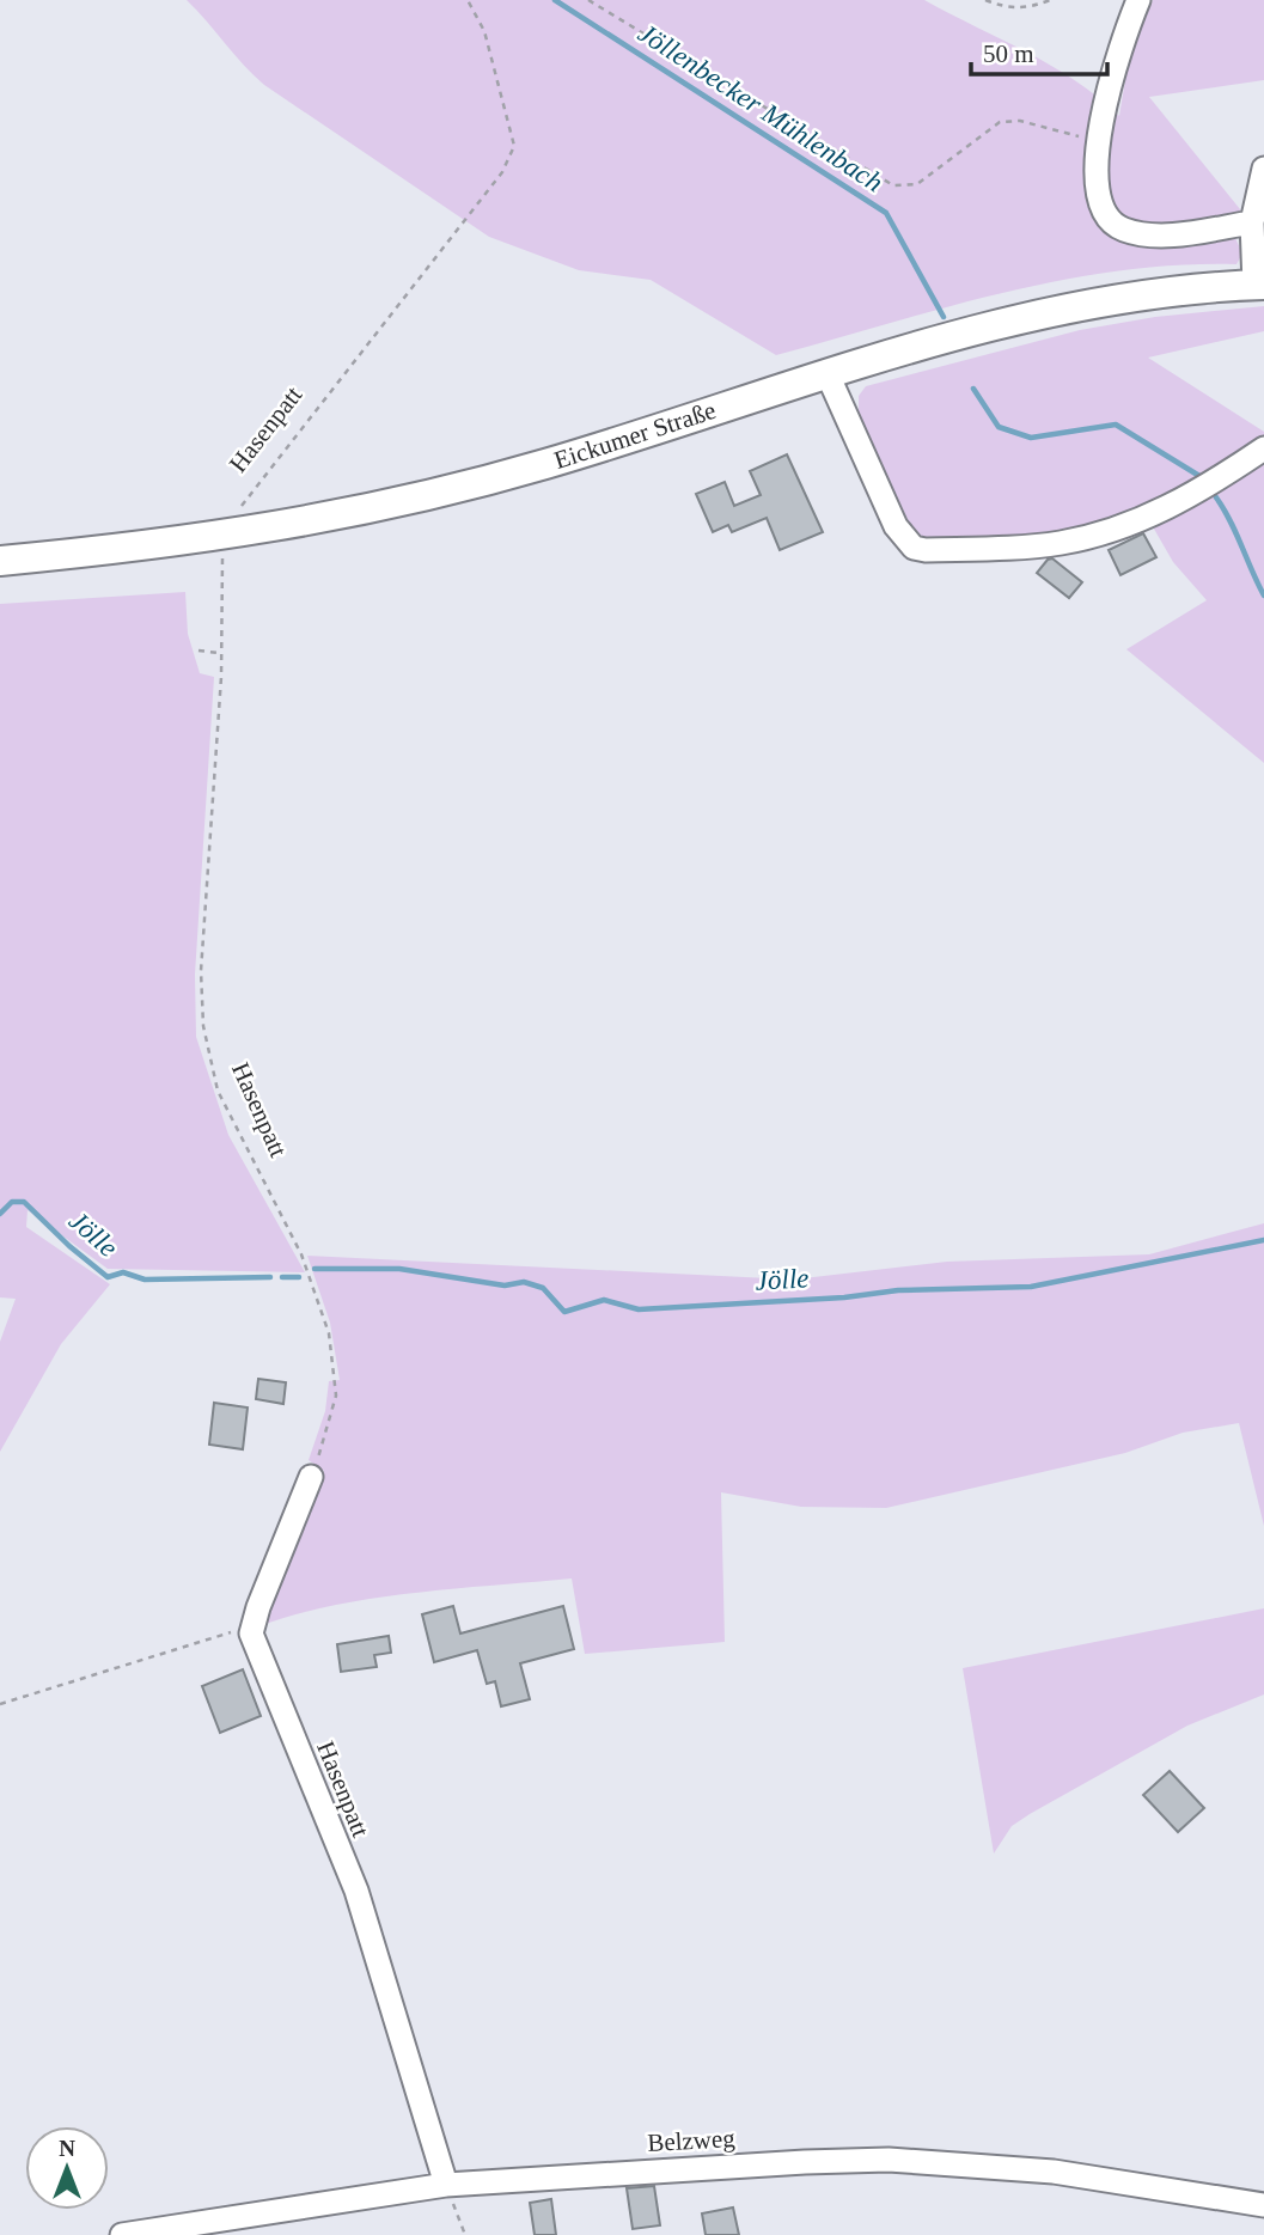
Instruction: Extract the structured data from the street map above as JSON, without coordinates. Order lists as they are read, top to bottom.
{
  "streets": {
    "main road": ["Eickumer Straße"],
    "street": ["Hasenpatt", "Belzweg"]
  },
  "crossings": [
    ["Hasenpatt", "Eickumer Straße"],
    ["Hasenpatt", "Belzweg"]
  ],
  "water": ["Jöllenbecker Mühlenbach", "Jölle"],
  "scale_bar": "50 m",
  "north": "top"
}
